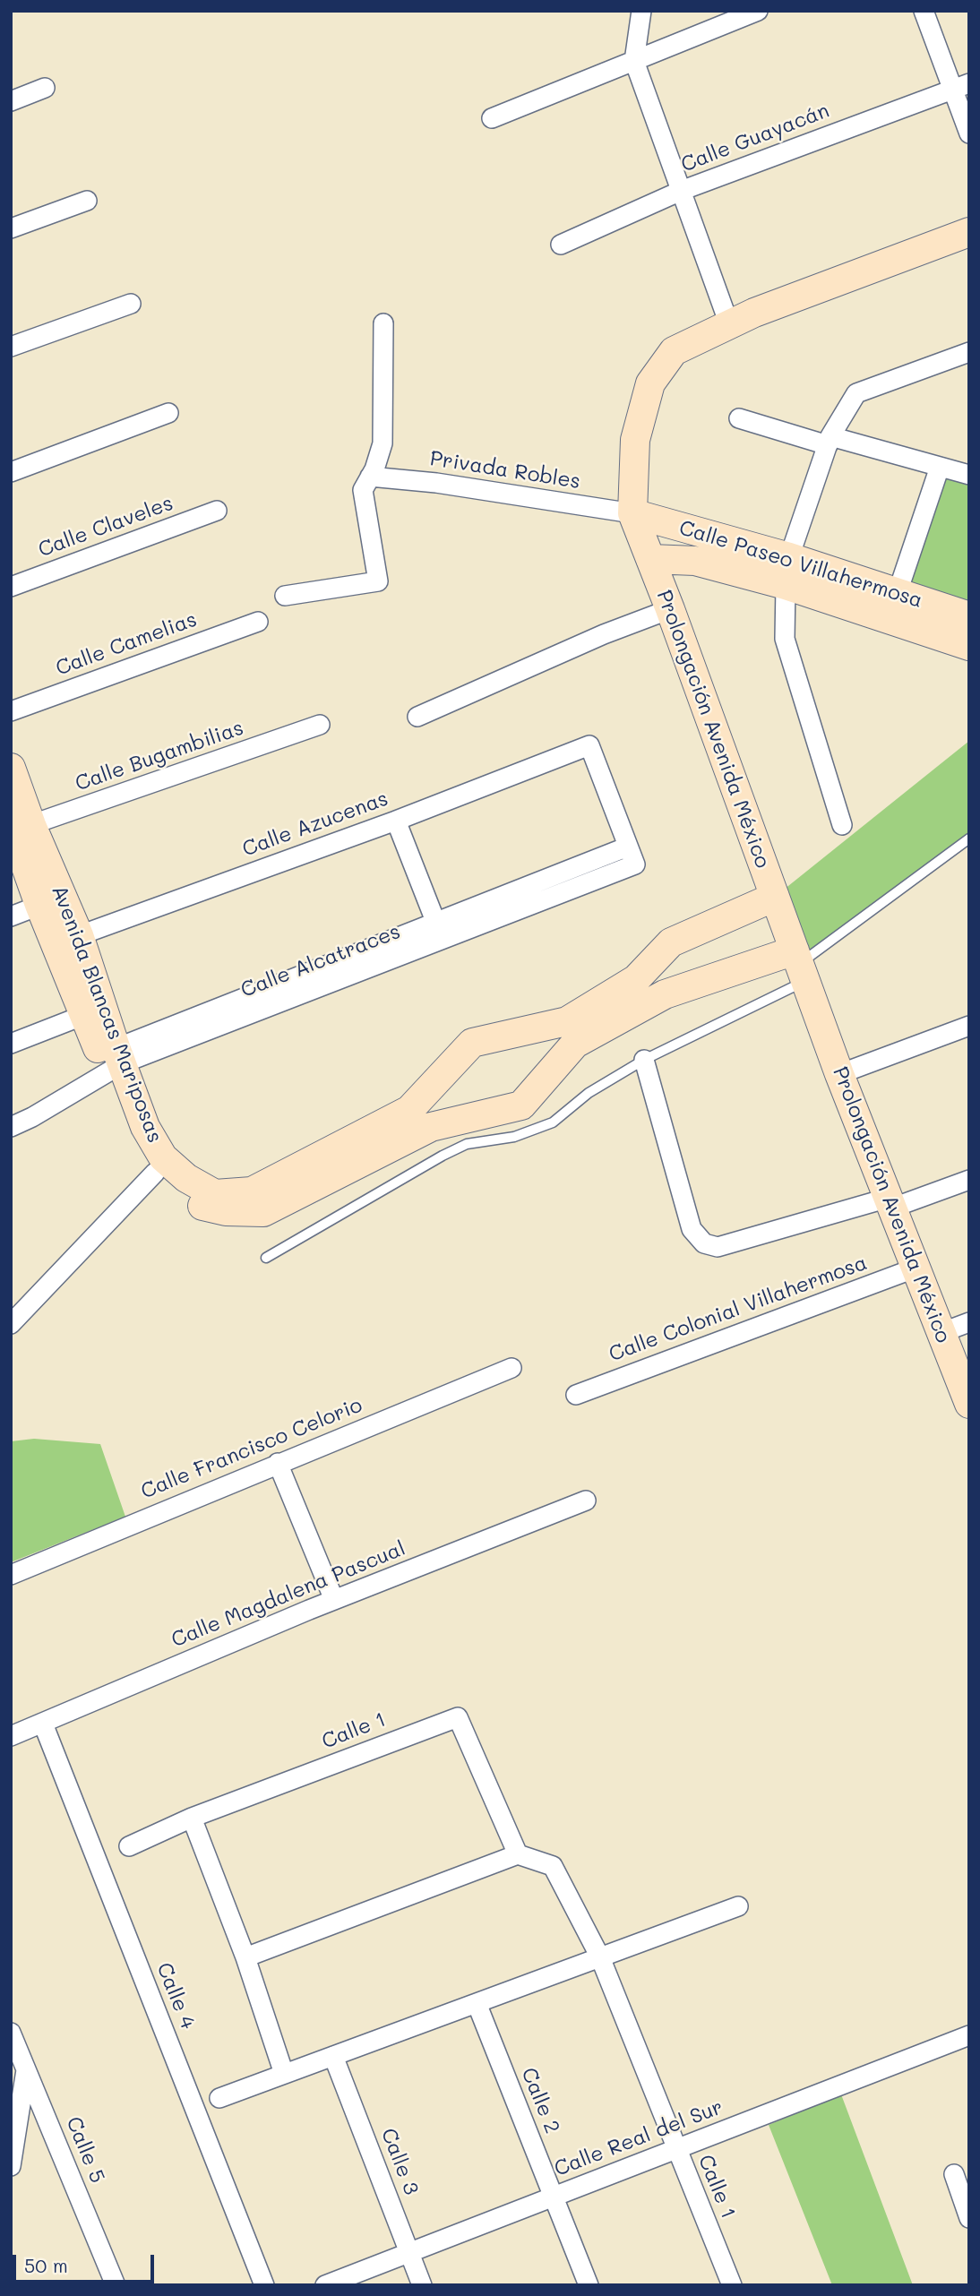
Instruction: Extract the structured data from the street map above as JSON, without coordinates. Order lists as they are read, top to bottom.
{
  "streets": {
    "street": [
      "Calle Guayacán",
      "Privada Robles",
      "Calle Claveles",
      "Calle Paseo Villahermosa",
      "Calle Camelias",
      "Prolongación Avenida México",
      "Calle Bugambilias",
      "Calle Azucenas",
      "Calle Alcatraces",
      "Avenida Blancas Mariposas",
      "Calle Colonial Villahermosa",
      "Calle Francisco Celorio",
      "Calle Magdalena Pascual",
      "Calle 1",
      "Calle 4",
      "Calle 2",
      "Calle Real del Sur",
      "Calle 5",
      "Calle 3"
    ]
  },
  "crossings": [
    ["Privada Robles", "Calle Paseo Villahermosa"],
    ["Privada Robles", "Prolongación Avenida México"],
    ["Calle Paseo Villahermosa", "Prolongación Avenida México"],
    ["Prolongación Avenida México", "Avenida Blancas Mariposas"],
    ["Prolongación Avenida México", "Calle Colonial Villahermosa"],
    ["Calle Bugambilias", "Avenida Blancas Mariposas"],
    ["Calle Azucenas", "Calle Alcatraces"],
    ["Calle Azucenas", "Avenida Blancas Mariposas"],
    ["Calle Alcatraces", "Avenida Blancas Mariposas"],
    ["Calle Magdalena Pascual", "Calle 4"],
    ["Calle 1", "Calle Real del Sur"],
    ["Calle 2", "Calle Real del Sur"],
    ["Calle Real del Sur", "Calle 3"]
  ],
  "scale_bar": "50 m"
}
